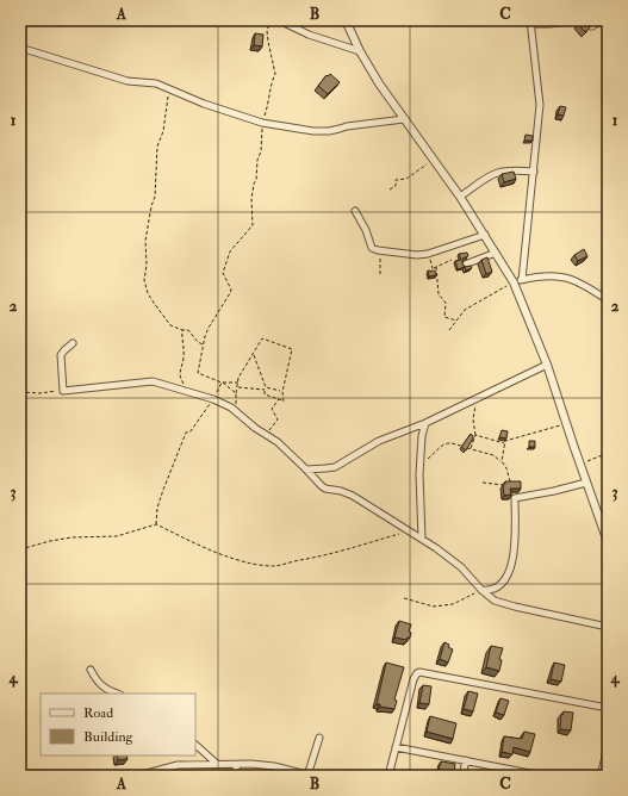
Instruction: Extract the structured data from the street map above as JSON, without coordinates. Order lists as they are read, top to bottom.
{
  "legend": ["Road", "Building"],
  "grid": {
    "columns": ["A", "B", "C"],
    "rows": [
      "1",
      "2",
      "3",
      "4"
    ]
  }
}
